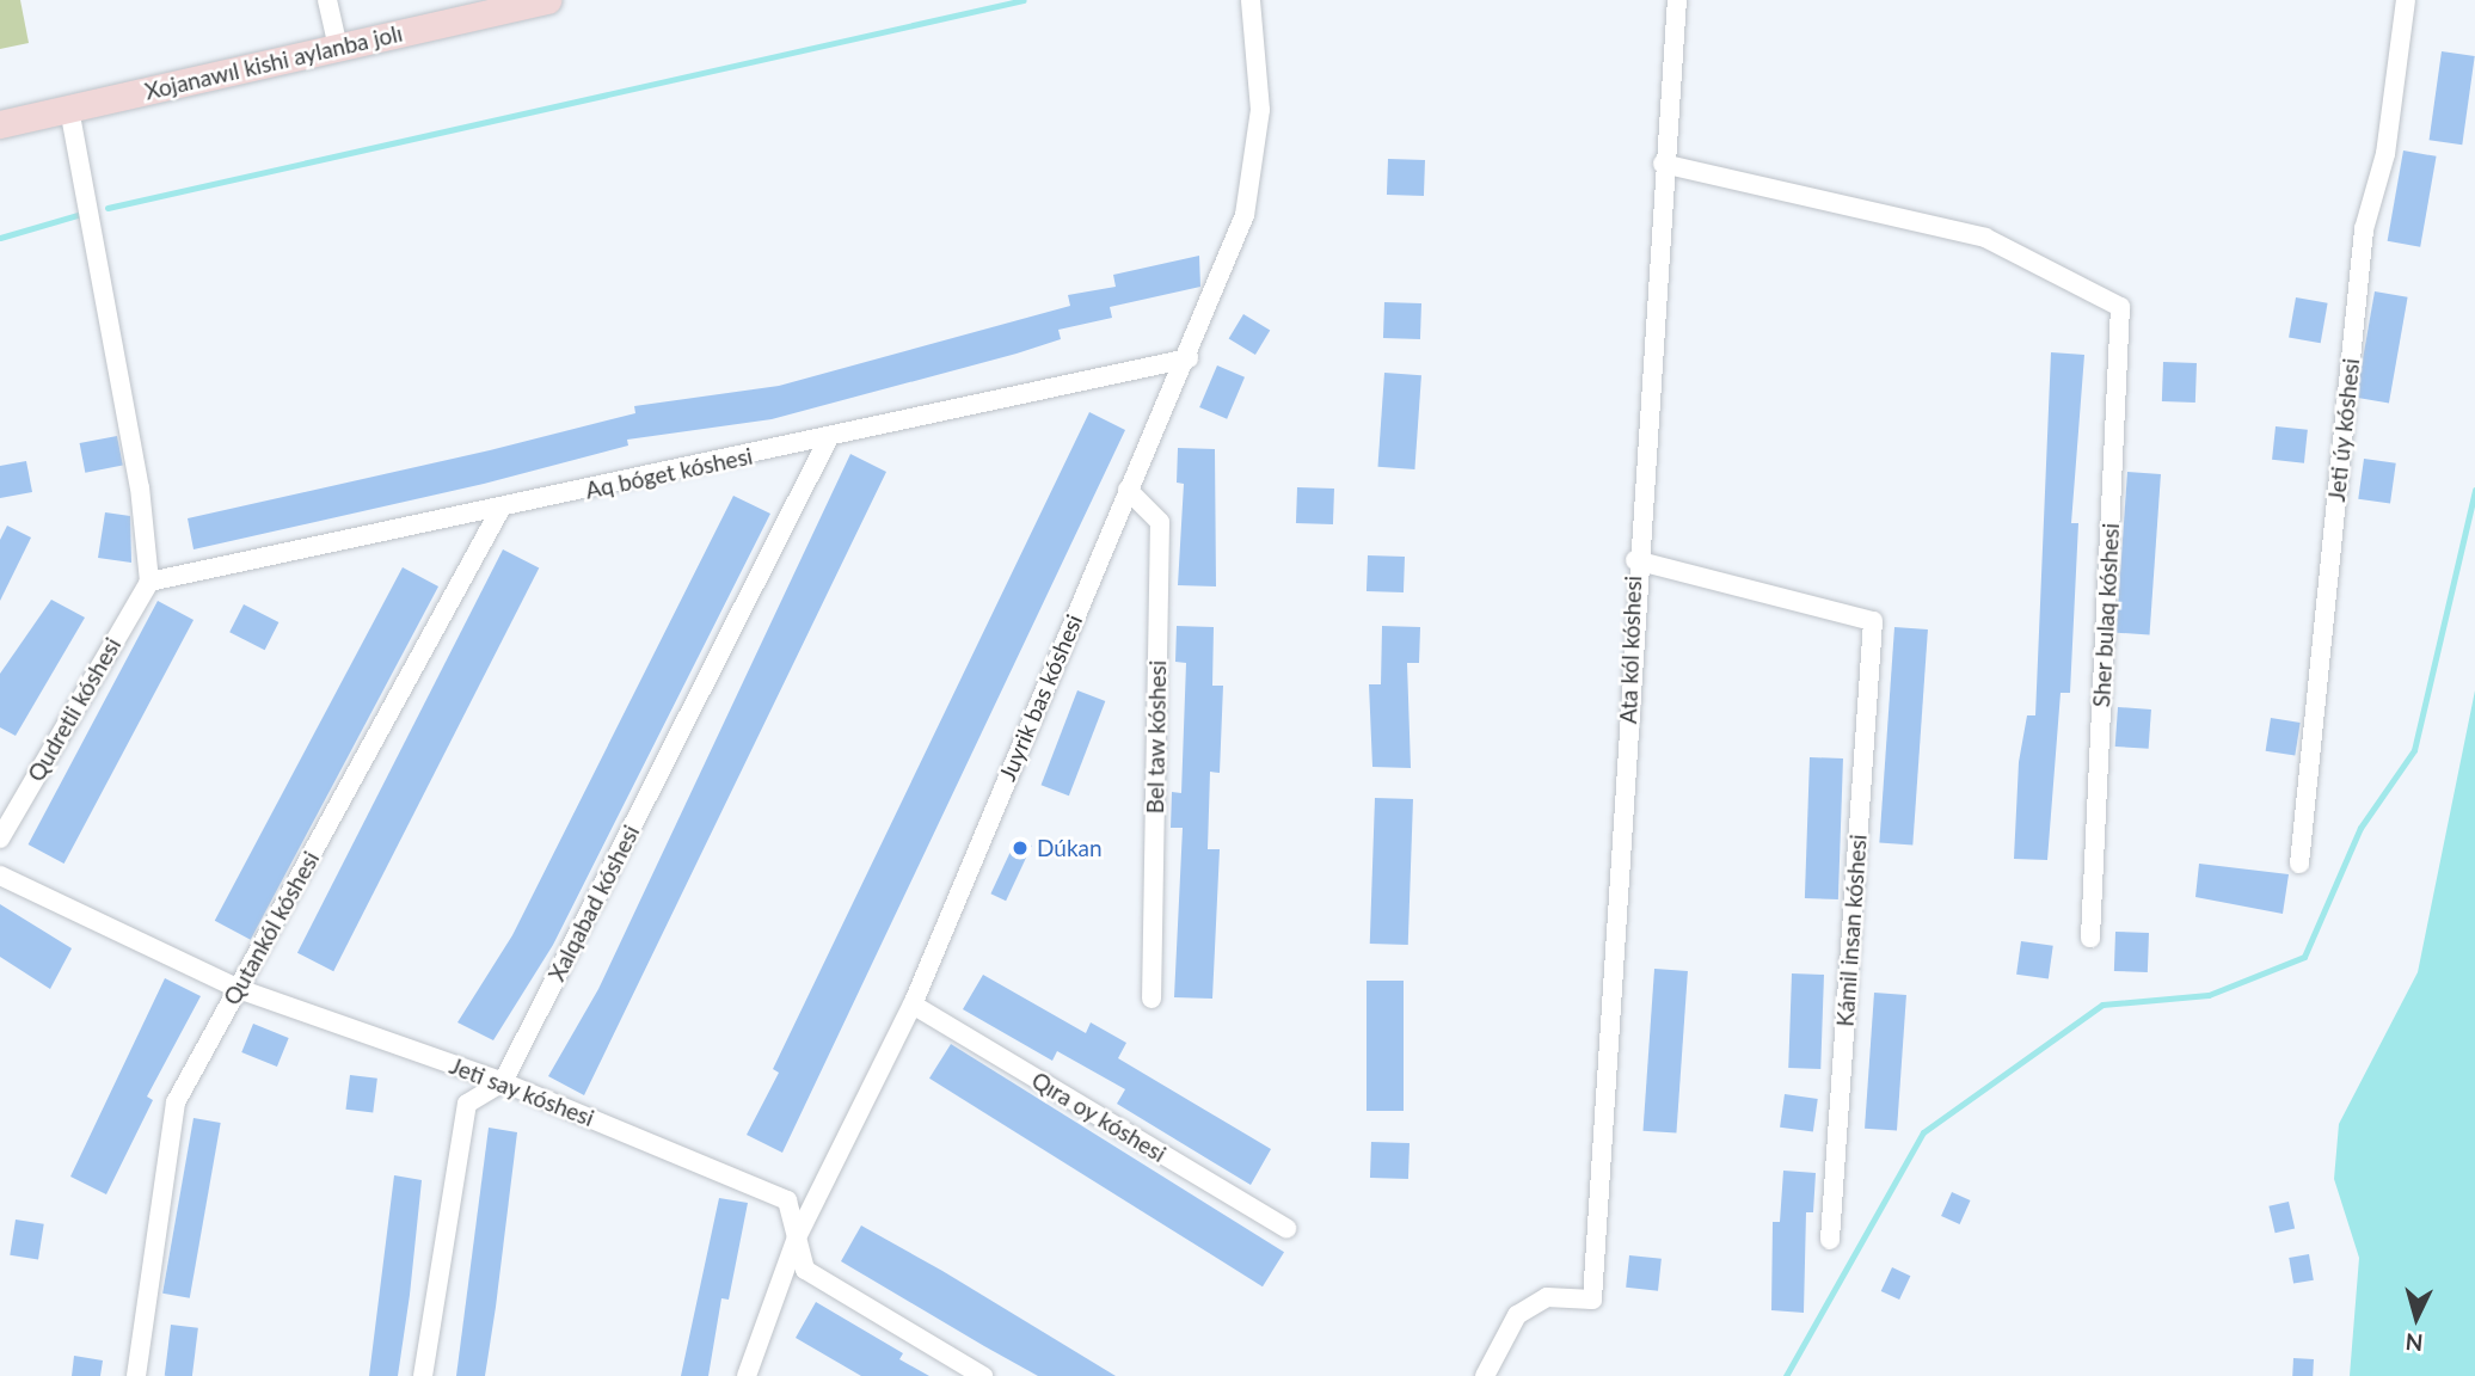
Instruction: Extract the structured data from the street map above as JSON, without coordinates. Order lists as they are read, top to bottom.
{
  "streets": {
    "main road": ["Xojanawıl kishi aylanba jolı"],
    "street": [
      "Jeti úy kóshesi",
      "Aq bóget kóshesi",
      "Sher bulaq kóshesi",
      "Ata kól kóshesi",
      "Juyrik bas kóshesi",
      "Qudretli kóshesi",
      "Bel taw kóshesi",
      "Xalqabad kóshesi",
      "Qutankól kóshesi",
      "Kámil insan kóshesi",
      "Jeti say kóshesi",
      "Qıra oy kóshesi"
    ]
  },
  "crossings": [
    ["Aq bóget kóshesi", "Juyrik bas kóshesi"],
    ["Aq bóget kóshesi", "Qudretli kóshesi"],
    ["Aq bóget kóshesi", "Xalqabad kóshesi"],
    ["Aq bóget kóshesi", "Qutankól kóshesi"],
    ["Sher bulaq kóshesi", "Ata kól kóshesi"],
    ["Ata kól kóshesi", "Kámil insan kóshesi"],
    ["Juyrik bas kóshesi", "Bel taw kóshesi"],
    ["Juyrik bas kóshesi", "Jeti say kóshesi"],
    ["Juyrik bas kóshesi", "Qıra oy kóshesi"],
    ["Xalqabad kóshesi", "Jeti say kóshesi"],
    ["Qutankól kóshesi", "Jeti say kóshesi"]
  ],
  "places": ["Dúkan"],
  "north": "bottom"
}
